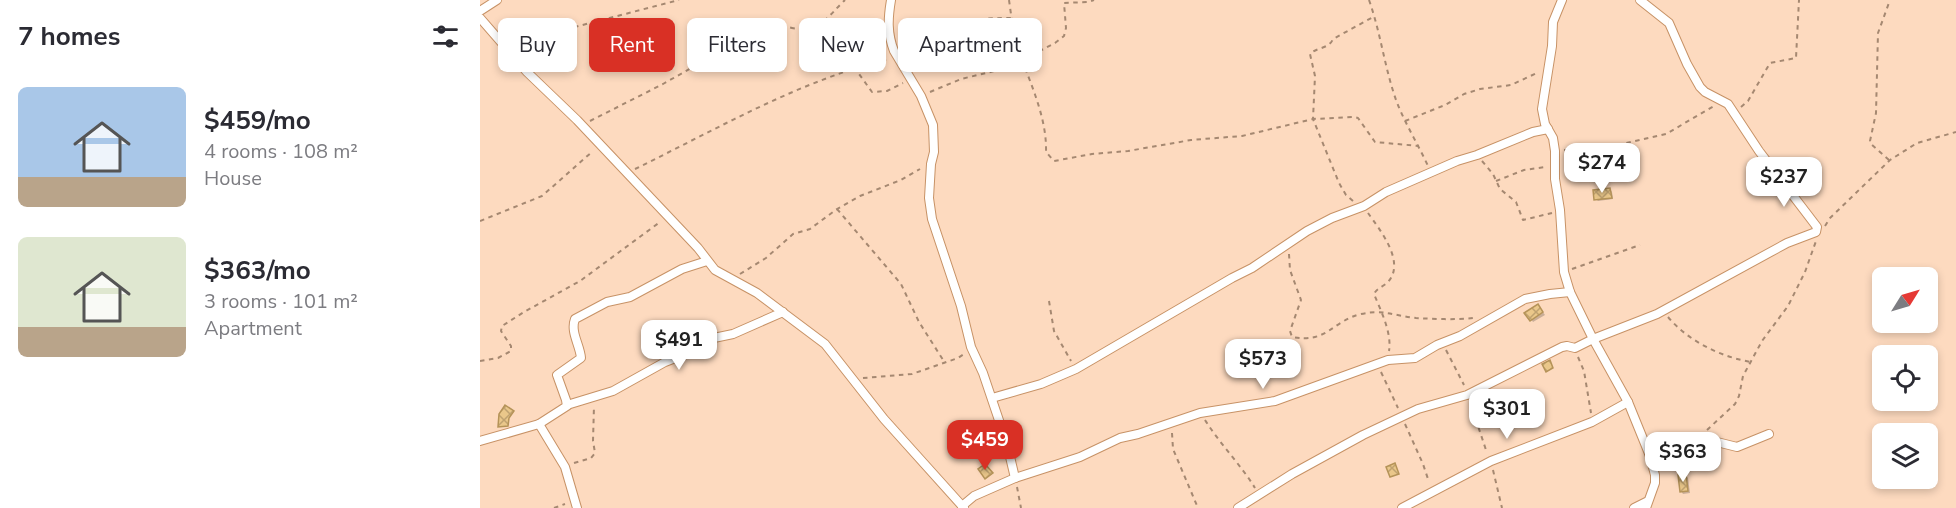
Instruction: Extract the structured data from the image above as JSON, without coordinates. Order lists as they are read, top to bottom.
{
  "north": "top right",
  "page": {
    "heading": "7 homes",
    "chip": [
      "Buy",
      "Rent",
      "Filters",
      "New",
      "Apartment"
    ],
    "list": [
      {
        "name": "$459/mo",
        "note": "4 rooms · 108 m² · House"
      },
      {
        "name": "$363/mo",
        "note": "3 rooms · 101 m² · Apartment"
      }
    ],
    "price": [
      "$274",
      "$237",
      "$491",
      "$573",
      "$301",
      "$459",
      "$363"
    ]
  }
}
